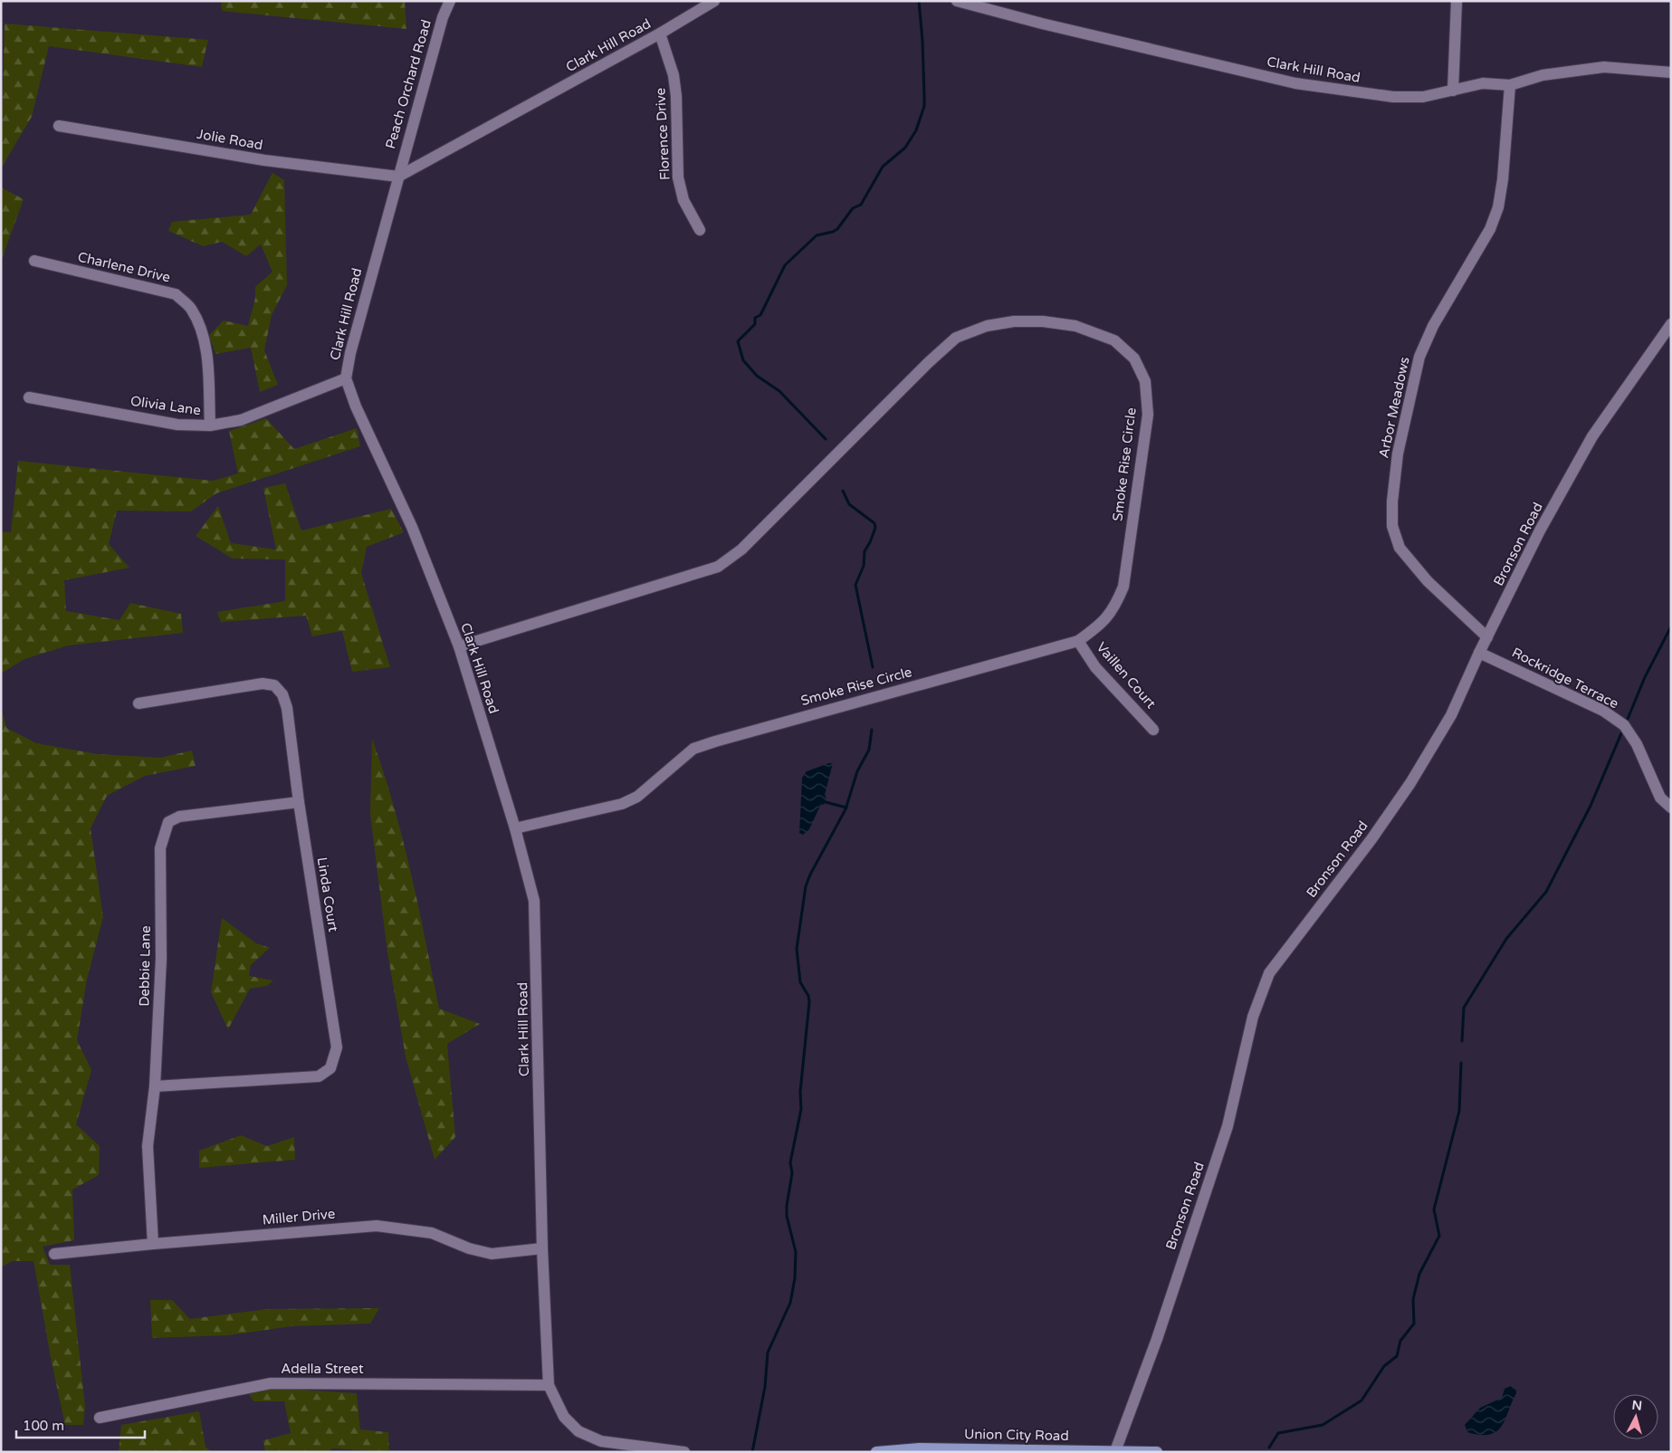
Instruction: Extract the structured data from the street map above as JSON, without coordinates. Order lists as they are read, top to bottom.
{
  "streets": {
    "main road": ["Union City Road"],
    "street": [
      "Clark Hill Road",
      "Peach Orchard Road",
      "Florence Drive",
      "Jolie Road",
      "Charlene Drive",
      "Olivia Lane",
      "Arbor Meadows",
      "Smoke Rise Circle",
      "Bronson Road",
      "Vaillen Court",
      "Rockridge Terrace",
      "Linda Court",
      "Debbie Lane",
      "Miller Drive",
      "Adella Street"
    ]
  },
  "crossings": [
    ["Clark Hill Road", "Peach Orchard Road"],
    ["Clark Hill Road", "Florence Drive"],
    ["Clark Hill Road", "Jolie Road"],
    ["Clark Hill Road", "Olivia Lane"],
    ["Clark Hill Road", "Arbor Meadows"],
    ["Clark Hill Road", "Smoke Rise Circle"],
    ["Clark Hill Road", "Miller Drive"],
    ["Clark Hill Road", "Adella Street"],
    ["Peach Orchard Road", "Jolie Road"],
    ["Charlene Drive", "Olivia Lane"],
    ["Arbor Meadows", "Bronson Road"],
    ["Smoke Rise Circle", "Vaillen Court"],
    ["Bronson Road", "Rockridge Terrace"],
    ["Bronson Road", "Union City Road"],
    ["Linda Court", "Debbie Lane"],
    ["Debbie Lane", "Miller Drive"]
  ],
  "scale_bar": "100 m",
  "north": "top"
}
